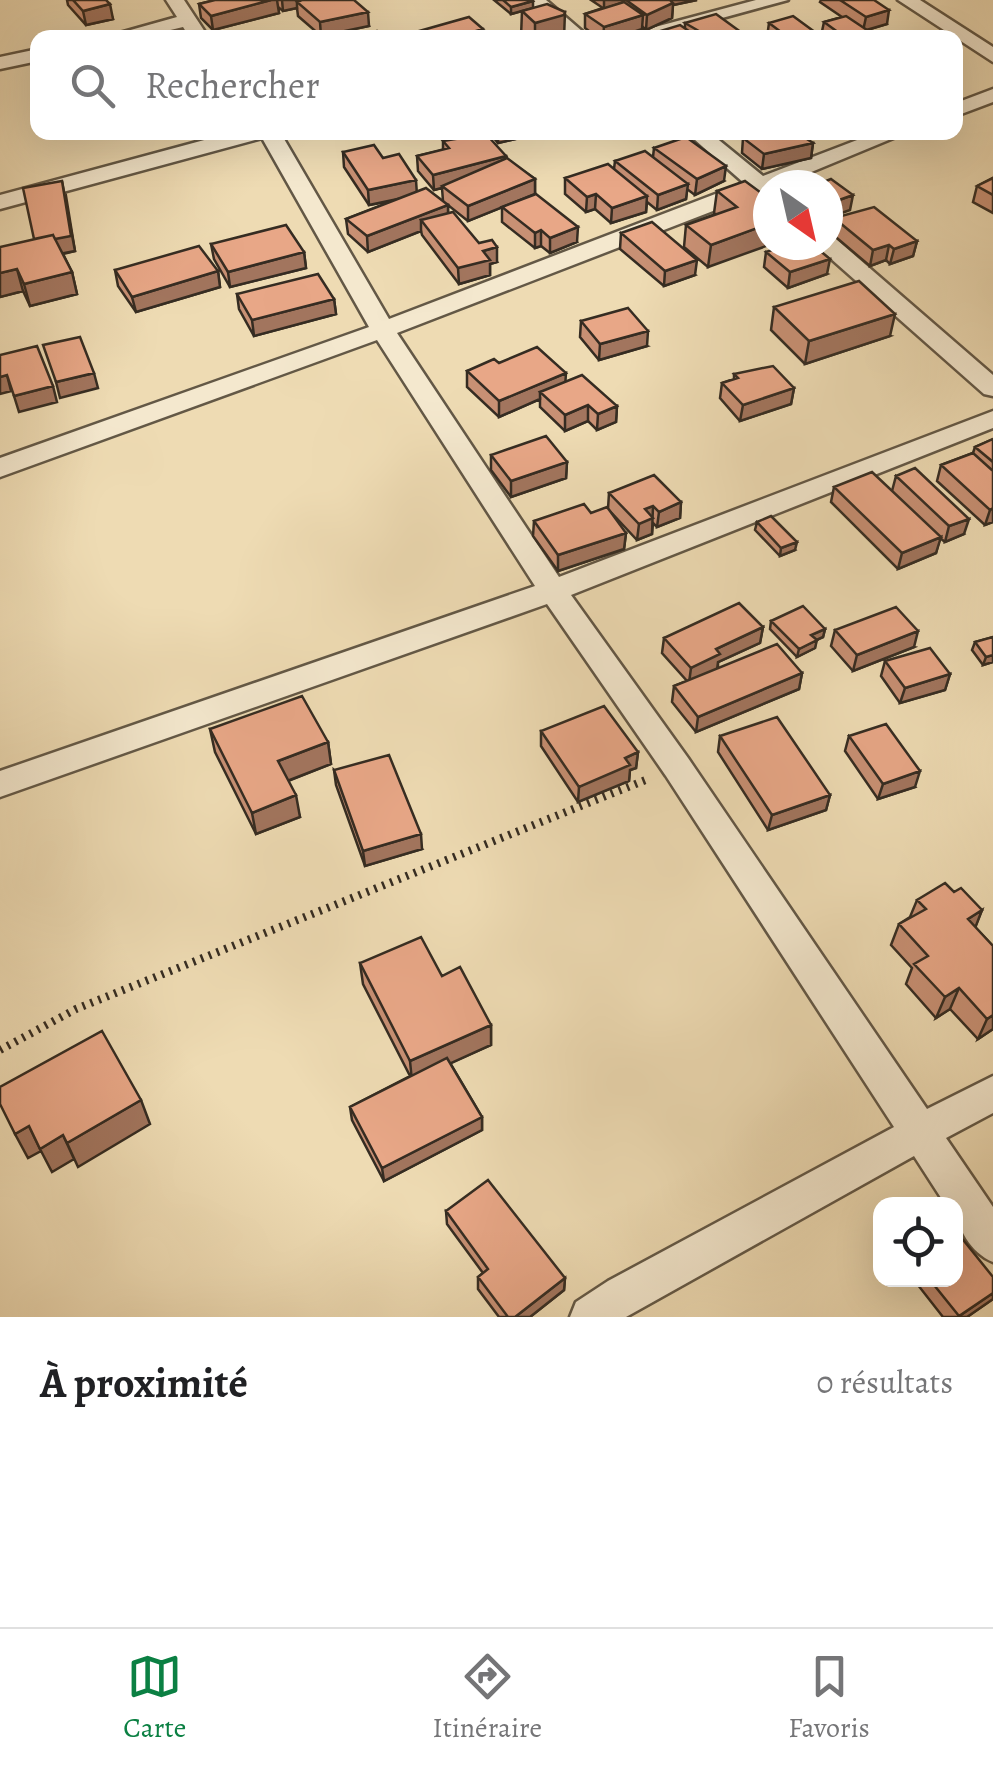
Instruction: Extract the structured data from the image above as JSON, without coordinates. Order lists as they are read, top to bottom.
{
  "north": "bottom right",
  "page": {
    "search": "Rechercher",
    "heading": ["À proximité", "0 résultats"],
    "nav": ["Carte", "Itinéraire", "Favoris"]
  }
}
